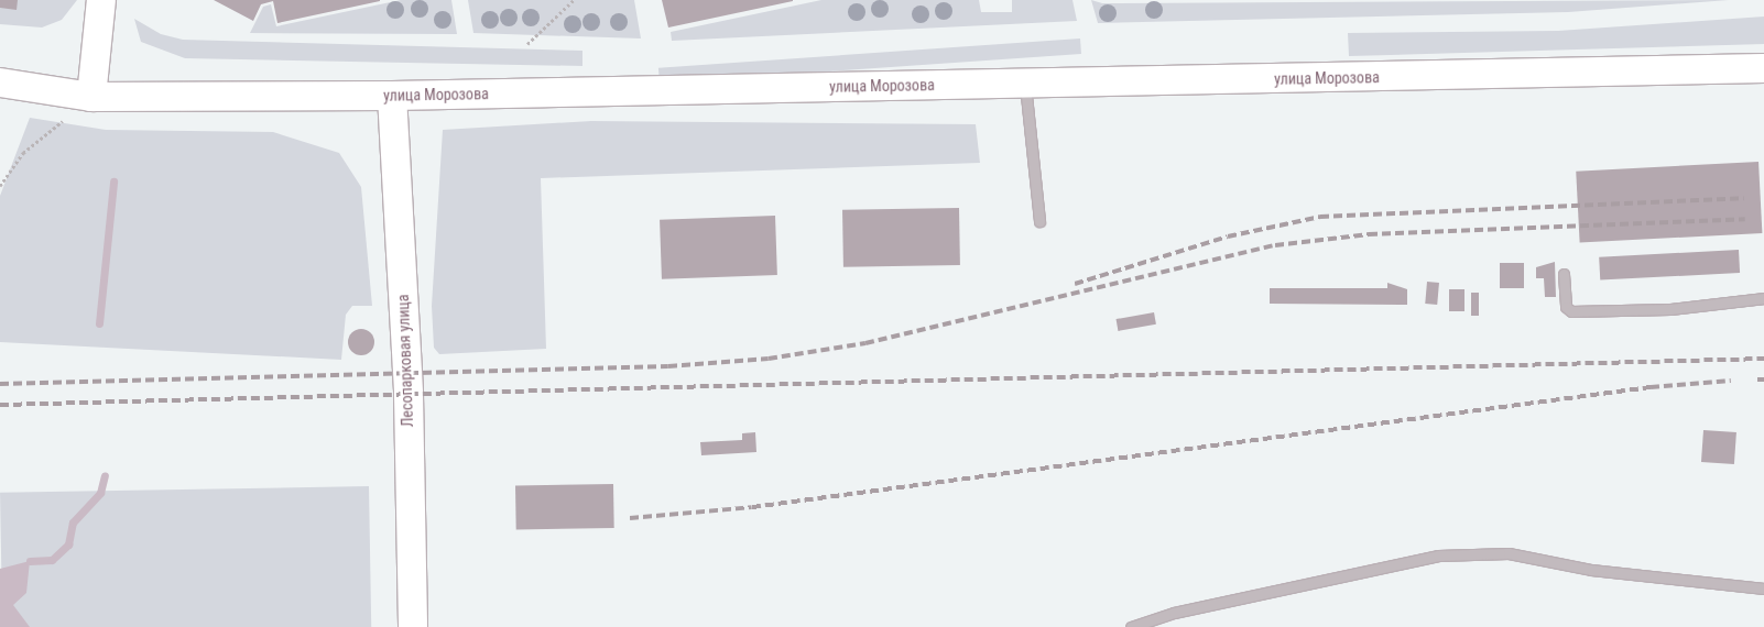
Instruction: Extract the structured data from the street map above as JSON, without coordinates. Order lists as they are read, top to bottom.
{
  "streets": {
    "main road": ["улица Морозова", "Лесопарковая улица"]
  },
  "crossings": [
    ["улица Морозова", "Лесопарковая улица"]
  ]
}
